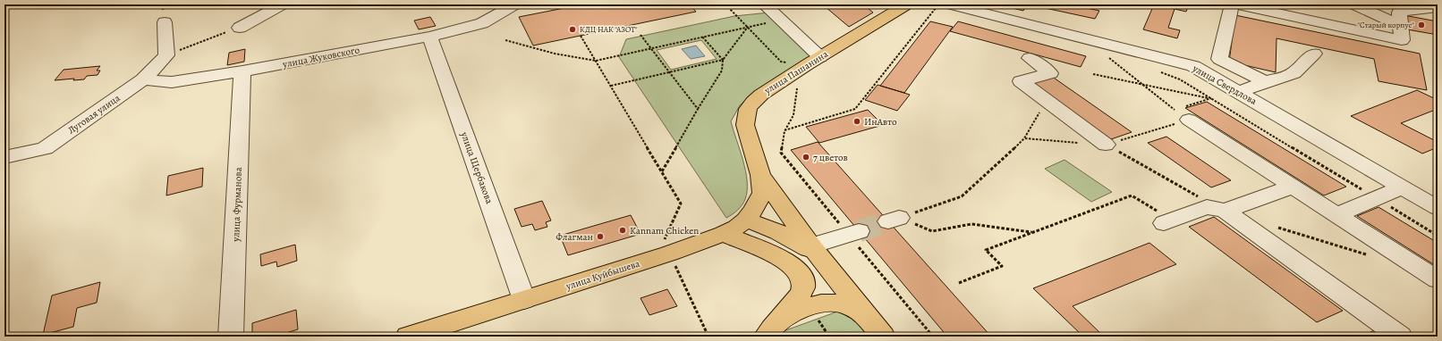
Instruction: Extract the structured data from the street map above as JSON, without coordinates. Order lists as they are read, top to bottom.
{
  "streets": {
    "main road": ["улица Пашанина", "улица Куйбышева"],
    "street": [
      "улица Жуковского",
      "улица Свердлова",
      "Луговая улица",
      "улица Щербакова",
      "улица Фурманова"
    ]
  },
  "crossings": [
    ["улица Жуковского", "Луговая улица"],
    ["улица Жуковского", "улица Щербакова"],
    ["улица Жуковского", "улица Фурманова"],
    ["улица Пашанина", "улица Куйбышева"],
    ["улица Щербакова", "улица Куйбышева"]
  ],
  "places": [
    "\"Старый корпус\"",
    "КДЦ НАК \"АЗОТ\"",
    "ИнАвто",
    "7 цветов",
    "Kannam Chicken",
    "Флагман"
  ]
}
